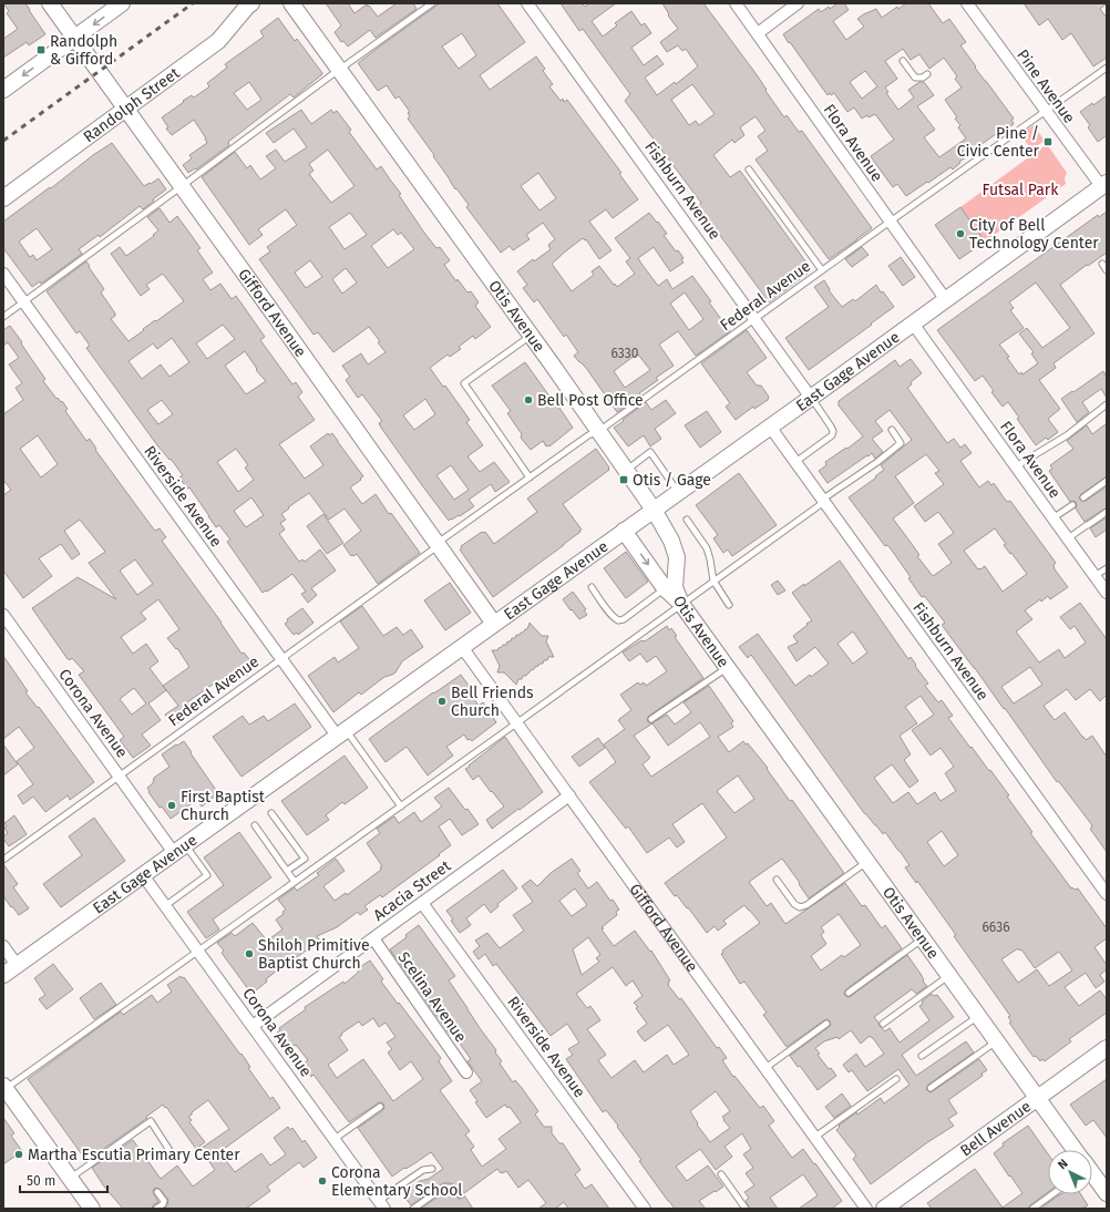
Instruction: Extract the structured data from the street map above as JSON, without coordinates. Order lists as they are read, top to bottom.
{
  "streets": {
    "street": [
      "Pine Avenue",
      "Randolph Street",
      "Flora Avenue",
      "Fishburn Avenue",
      "Gifford Avenue",
      "Otis Avenue",
      "East Gage Avenue",
      "Riverside Avenue",
      "Corona Avenue",
      "Acacia Street",
      "Scelina Avenue",
      "Bell Avenue"
    ],
    "lane": ["Federal Avenue"]
  },
  "crossings": [
    ["Pine Avenue", "Federal Avenue"],
    ["Pine Avenue", "East Gage Avenue"],
    ["Randolph Street", "Gifford Avenue"],
    ["Flora Avenue", "Federal Avenue"],
    ["Flora Avenue", "East Gage Avenue"],
    ["Fishburn Avenue", "Federal Avenue"],
    ["Fishburn Avenue", "East Gage Avenue"],
    ["Federal Avenue", "Gifford Avenue"],
    ["Federal Avenue", "Otis Avenue"],
    ["Federal Avenue", "Riverside Avenue"],
    ["Federal Avenue", "Corona Avenue"],
    ["Gifford Avenue", "East Gage Avenue"],
    ["Gifford Avenue", "Acacia Street"],
    ["Otis Avenue", "East Gage Avenue"],
    ["Otis Avenue", "Bell Avenue"],
    ["East Gage Avenue", "Riverside Avenue"],
    ["East Gage Avenue", "Corona Avenue"],
    ["Riverside Avenue", "Acacia Street"],
    ["Corona Avenue", "Acacia Street"],
    ["Acacia Street", "Scelina Avenue"]
  ],
  "parks": ["Futsal Park"],
  "places": {
    "transit": ["Randolph & Gifford", "Pine / Civic Center", "Otis / Gage"],
    "other": [
      "City of Bell Technology Center",
      "Bell Post Office",
      "Bell Friends Church",
      "First Baptist Church",
      "Shiloh Primitive Baptist Church",
      "Martha Escutia Primary Center",
      "Corona Elementary School"
    ]
  },
  "house_numbers": ["6330", "6636"],
  "scale_bar": "50 m",
  "north": "top left"
}
